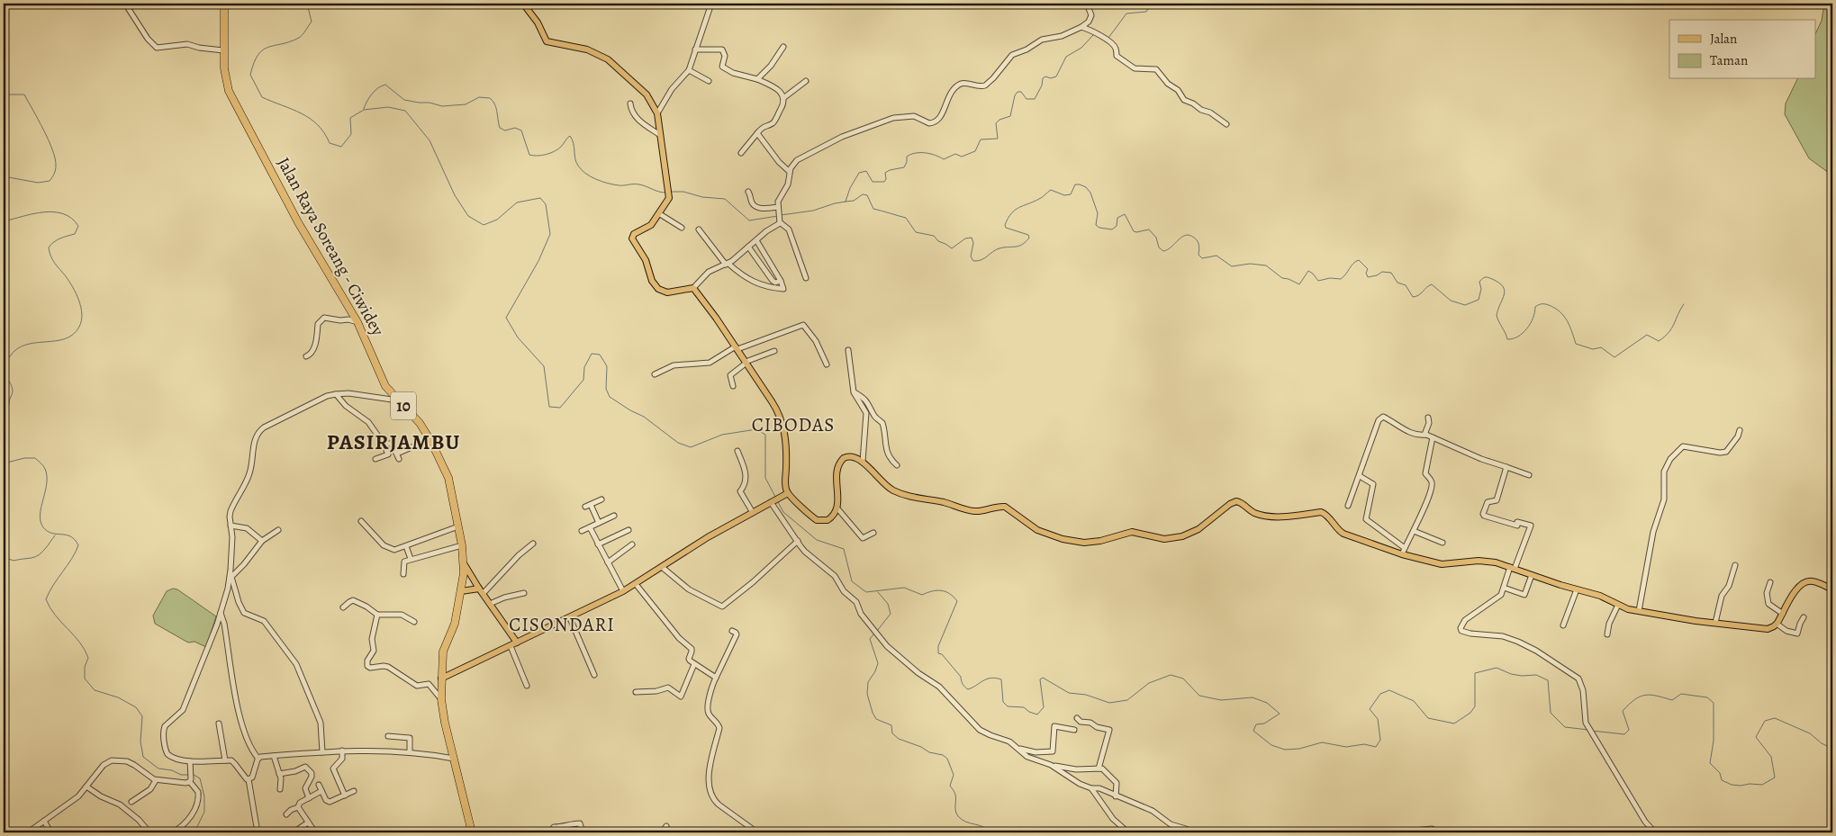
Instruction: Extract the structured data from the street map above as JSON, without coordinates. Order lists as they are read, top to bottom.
{
  "streets": {
    "highway": ["Jalan Raya Soreang - Ciwidey", "10"]
  },
  "districts": ["CIBODAS", "PASIRJAMBU", "CISONDARI"],
  "legend": ["Jalan", "Taman"]
}
